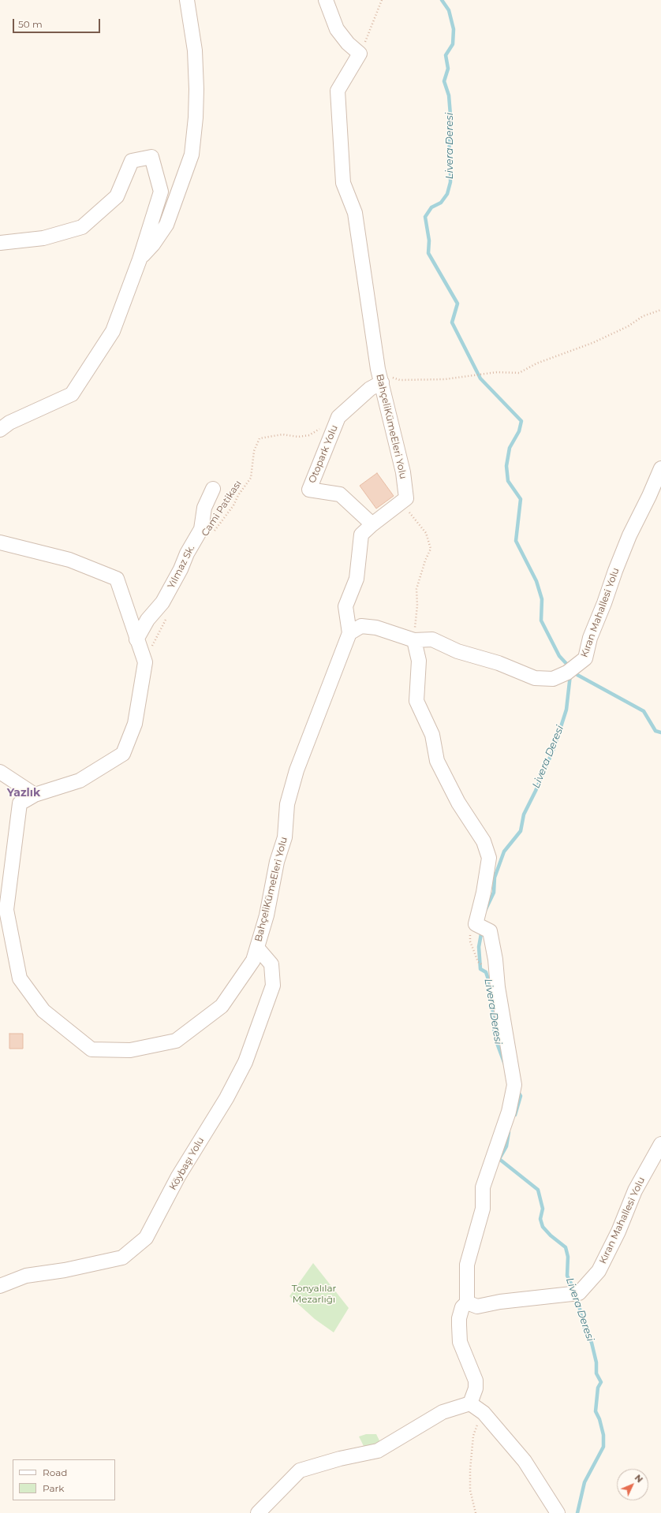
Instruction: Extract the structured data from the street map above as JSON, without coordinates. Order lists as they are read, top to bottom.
{
  "streets": {
    "street": [
      "BahçeliKümeEleri Yolu",
      "Otopark Yolu",
      "Yılmaz Sk.",
      "Kıran Mahallesi Yolu",
      "Köybaşı Yolu"
    ],
    "path": ["Cami Patikası"]
  },
  "crossings": [
    ["BahçeliKümeEleri Yolu", "Otopark Yolu"],
    ["BahçeliKümeEleri Yolu", "Yılmaz Sk."],
    ["BahçeliKümeEleri Yolu", "Kıran Mahallesi Yolu"],
    ["BahçeliKümeEleri Yolu", "Köybaşı Yolu"]
  ],
  "districts": ["Yazlık"],
  "water": ["Livera Deresi"],
  "parks": ["Tonyalılar Mezarlığı"],
  "legend": ["Road", "Park"],
  "scale_bar": "50 m",
  "north": "top right"
}
